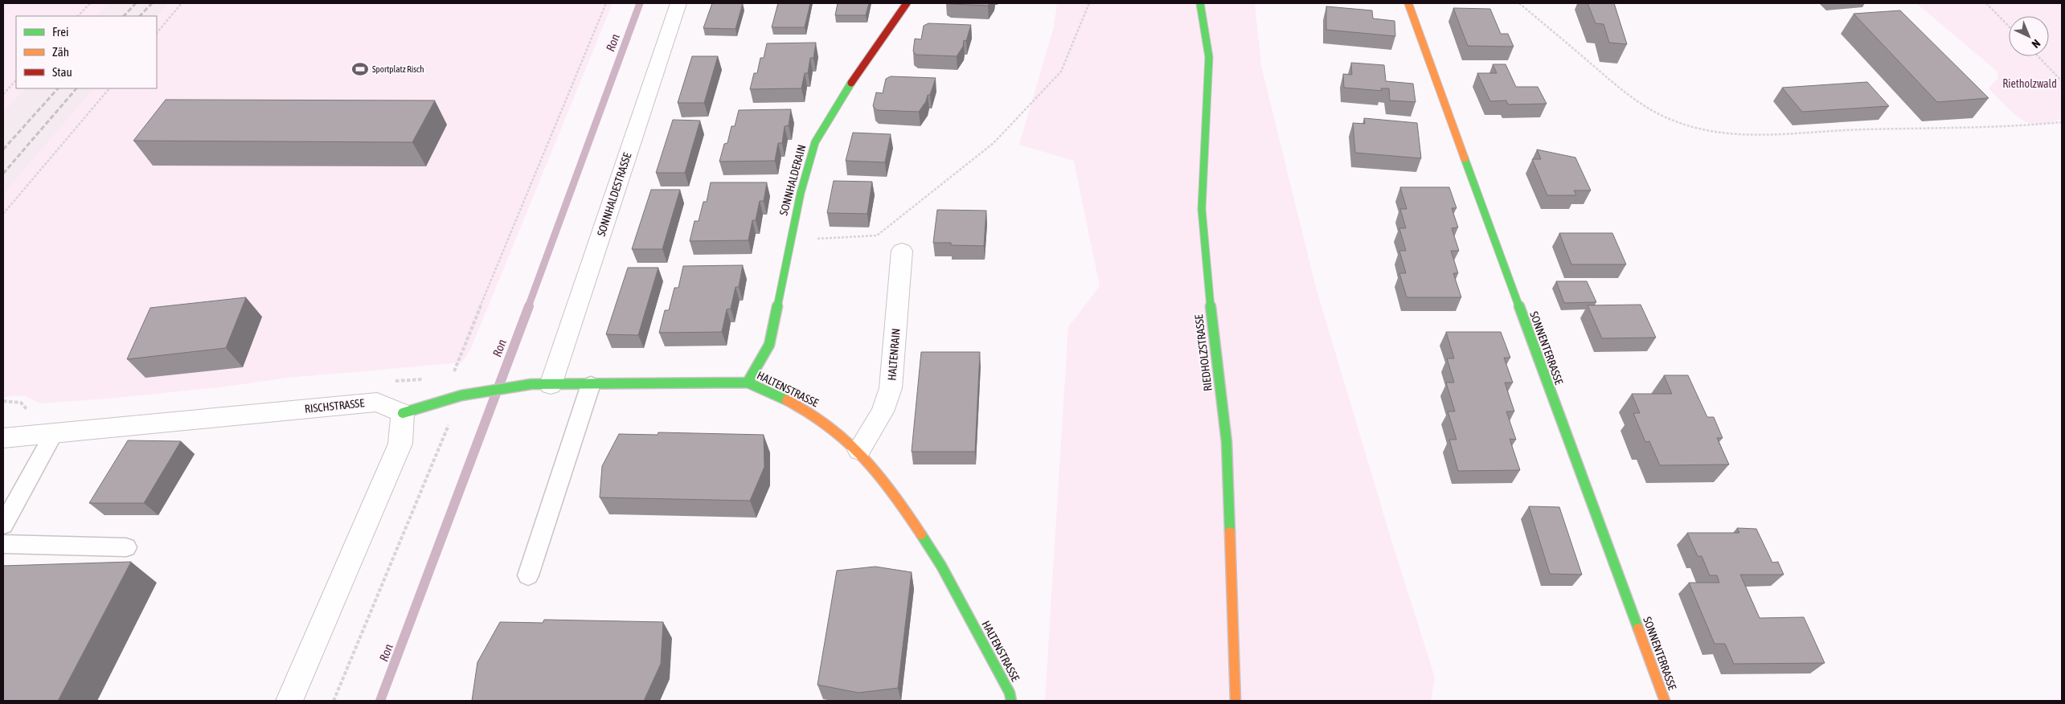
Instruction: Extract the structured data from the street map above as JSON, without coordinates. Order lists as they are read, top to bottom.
{
  "streets": {
    "street": [
      "SONNHALDERAIN",
      "SONNHALDESTRASSE",
      "SONNENTERRASSE",
      "RIEDHOLZSTRASSE",
      "HALTENRAIN",
      "HALTENSTRASSE",
      "RISCHSTRASSE"
    ]
  },
  "crossings": [
    ["SONNHALDERAIN", "HALTENSTRASSE"],
    ["SONNHALDESTRASSE", "HALTENSTRASSE"],
    ["HALTENRAIN", "HALTENSTRASSE"],
    ["HALTENSTRASSE", "RISCHSTRASSE"]
  ],
  "water": ["Ron"],
  "parks": ["Rietholzwald"],
  "places": {
    "sports": ["Sportplatz Risch"]
  },
  "legend": ["Frei", "Zäh", "Stau"],
  "north": "bottom right"
}
